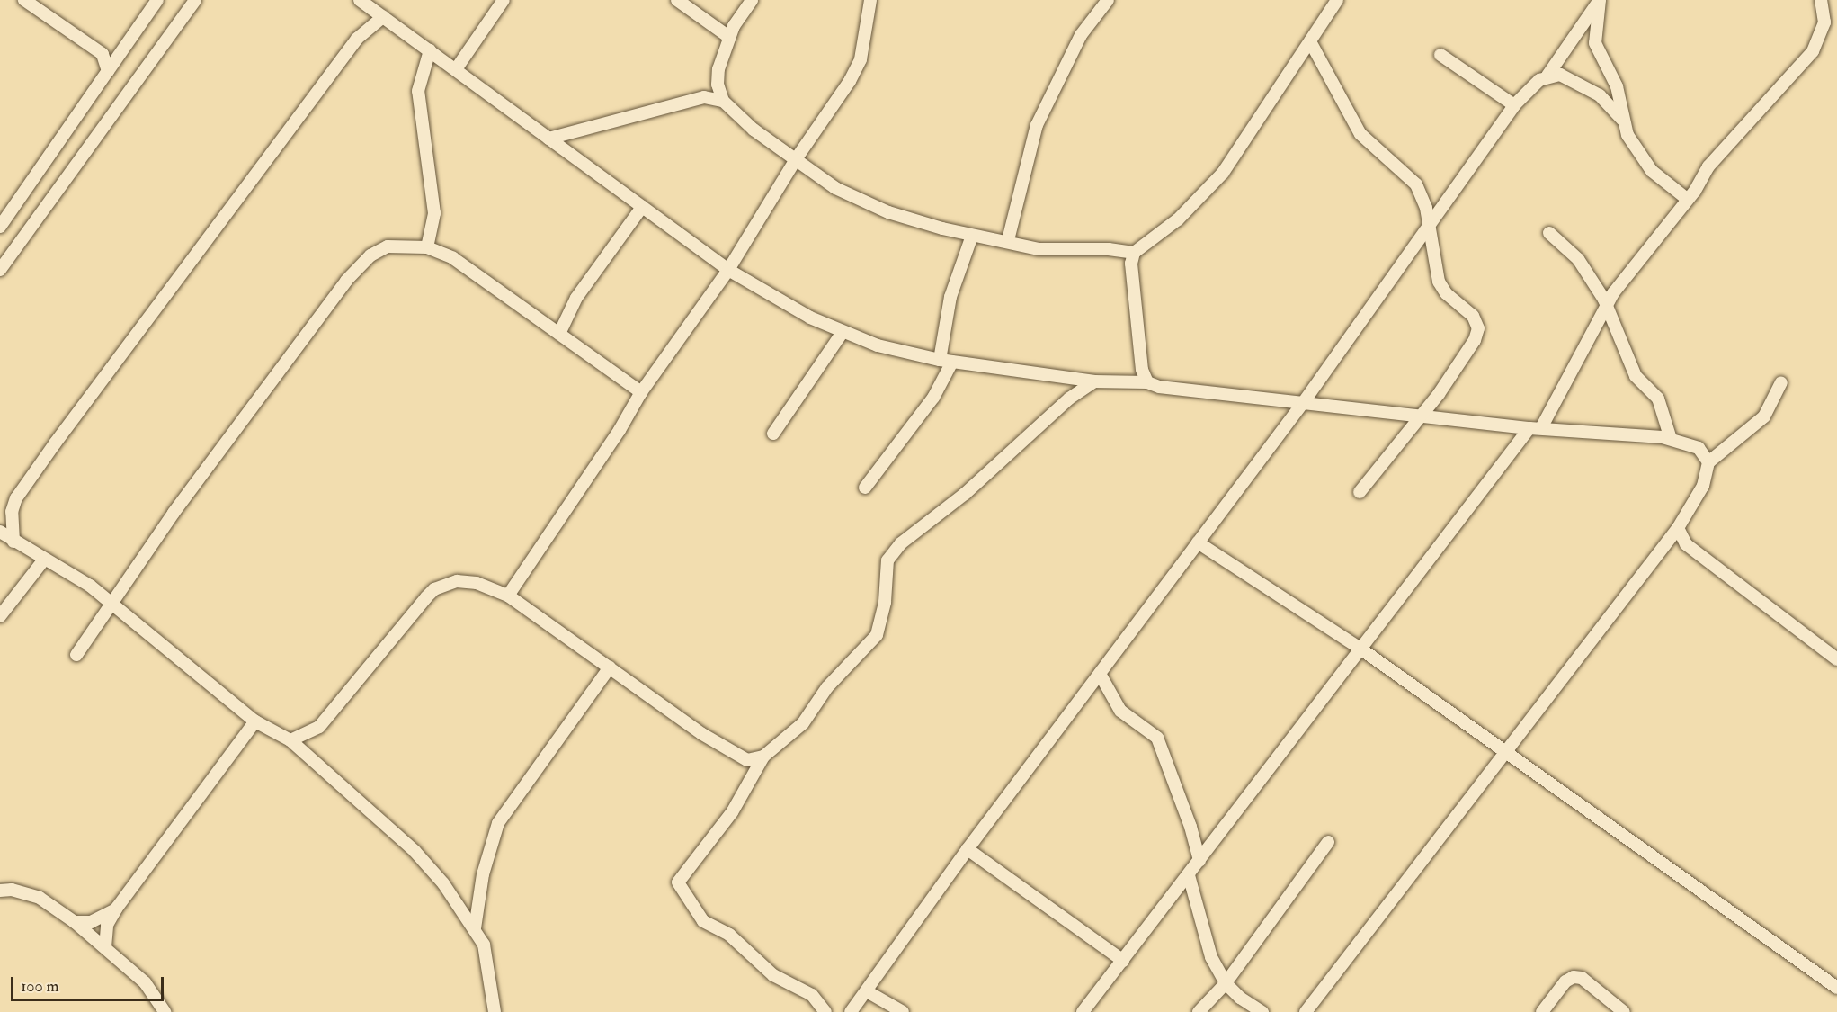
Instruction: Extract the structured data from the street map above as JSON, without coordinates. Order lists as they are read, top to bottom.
{
  "scale_bar": "100 m"
}
